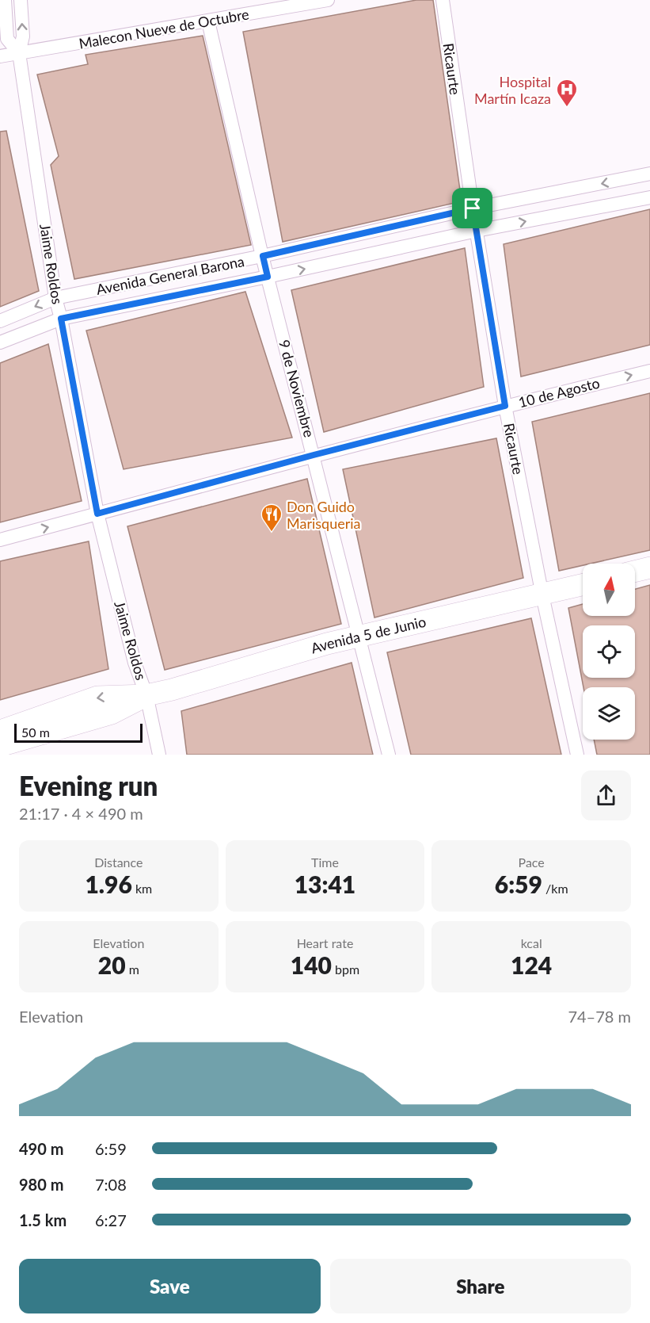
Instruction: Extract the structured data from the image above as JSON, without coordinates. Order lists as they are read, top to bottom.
{
  "streets": {
    "main road": ["Avenida 5 de Junio"],
    "street": [
      "Malecon Nueve de Octubre",
      "Ricaurte",
      "Jaime Roldos",
      "Avenida General Barona",
      "9 de Noviembre",
      "10 de Agosto"
    ]
  },
  "crossings": [
    ["Malecon Nueve de Octubre", "Jaime Roldos"],
    ["Malecon Nueve de Octubre", "9 de Noviembre"],
    ["Ricaurte", "Avenida General Barona"],
    ["Ricaurte", "10 de Agosto"],
    ["Ricaurte", "Avenida 5 de Junio"],
    ["Jaime Roldos", "Avenida General Barona"],
    ["Jaime Roldos", "10 de Agosto"],
    ["Jaime Roldos", "Avenida 5 de Junio"],
    ["Avenida General Barona", "9 de Noviembre"],
    ["9 de Noviembre", "10 de Agosto"],
    ["9 de Noviembre", "Avenida 5 de Junio"]
  ],
  "one_way": ["10 de Agosto"],
  "places": {
    "hospital": ["Hospital Martín Icaza"],
    "restaurant": ["Don Guido Marisqueria"]
  },
  "scale_bar": "50 m",
  "north": "top",
  "page": {
    "scale": "50 m",
    "heading": ["Evening run", "21:17 · 4 × 490 m"],
    "stats": [
      ["Distance", "1.96 km"],
      ["Time", "13:41"],
      ["Pace", "6:59 /km"],
      ["Elevation", "20 m"],
      ["Heart rate", "140 bpm"],
      ["kcal", "124"]
    ],
    "chart": ["Elevation", "74–78 m"],
    "list": [
      {
        "name": "490 m",
        "note": "6:59"
      },
      {
        "name": "980 m",
        "note": "7:08"
      },
      {
        "name": "1.5 km",
        "note": "6:27"
      }
    ],
    "buttons": ["Save", "Share"]
  }
}
